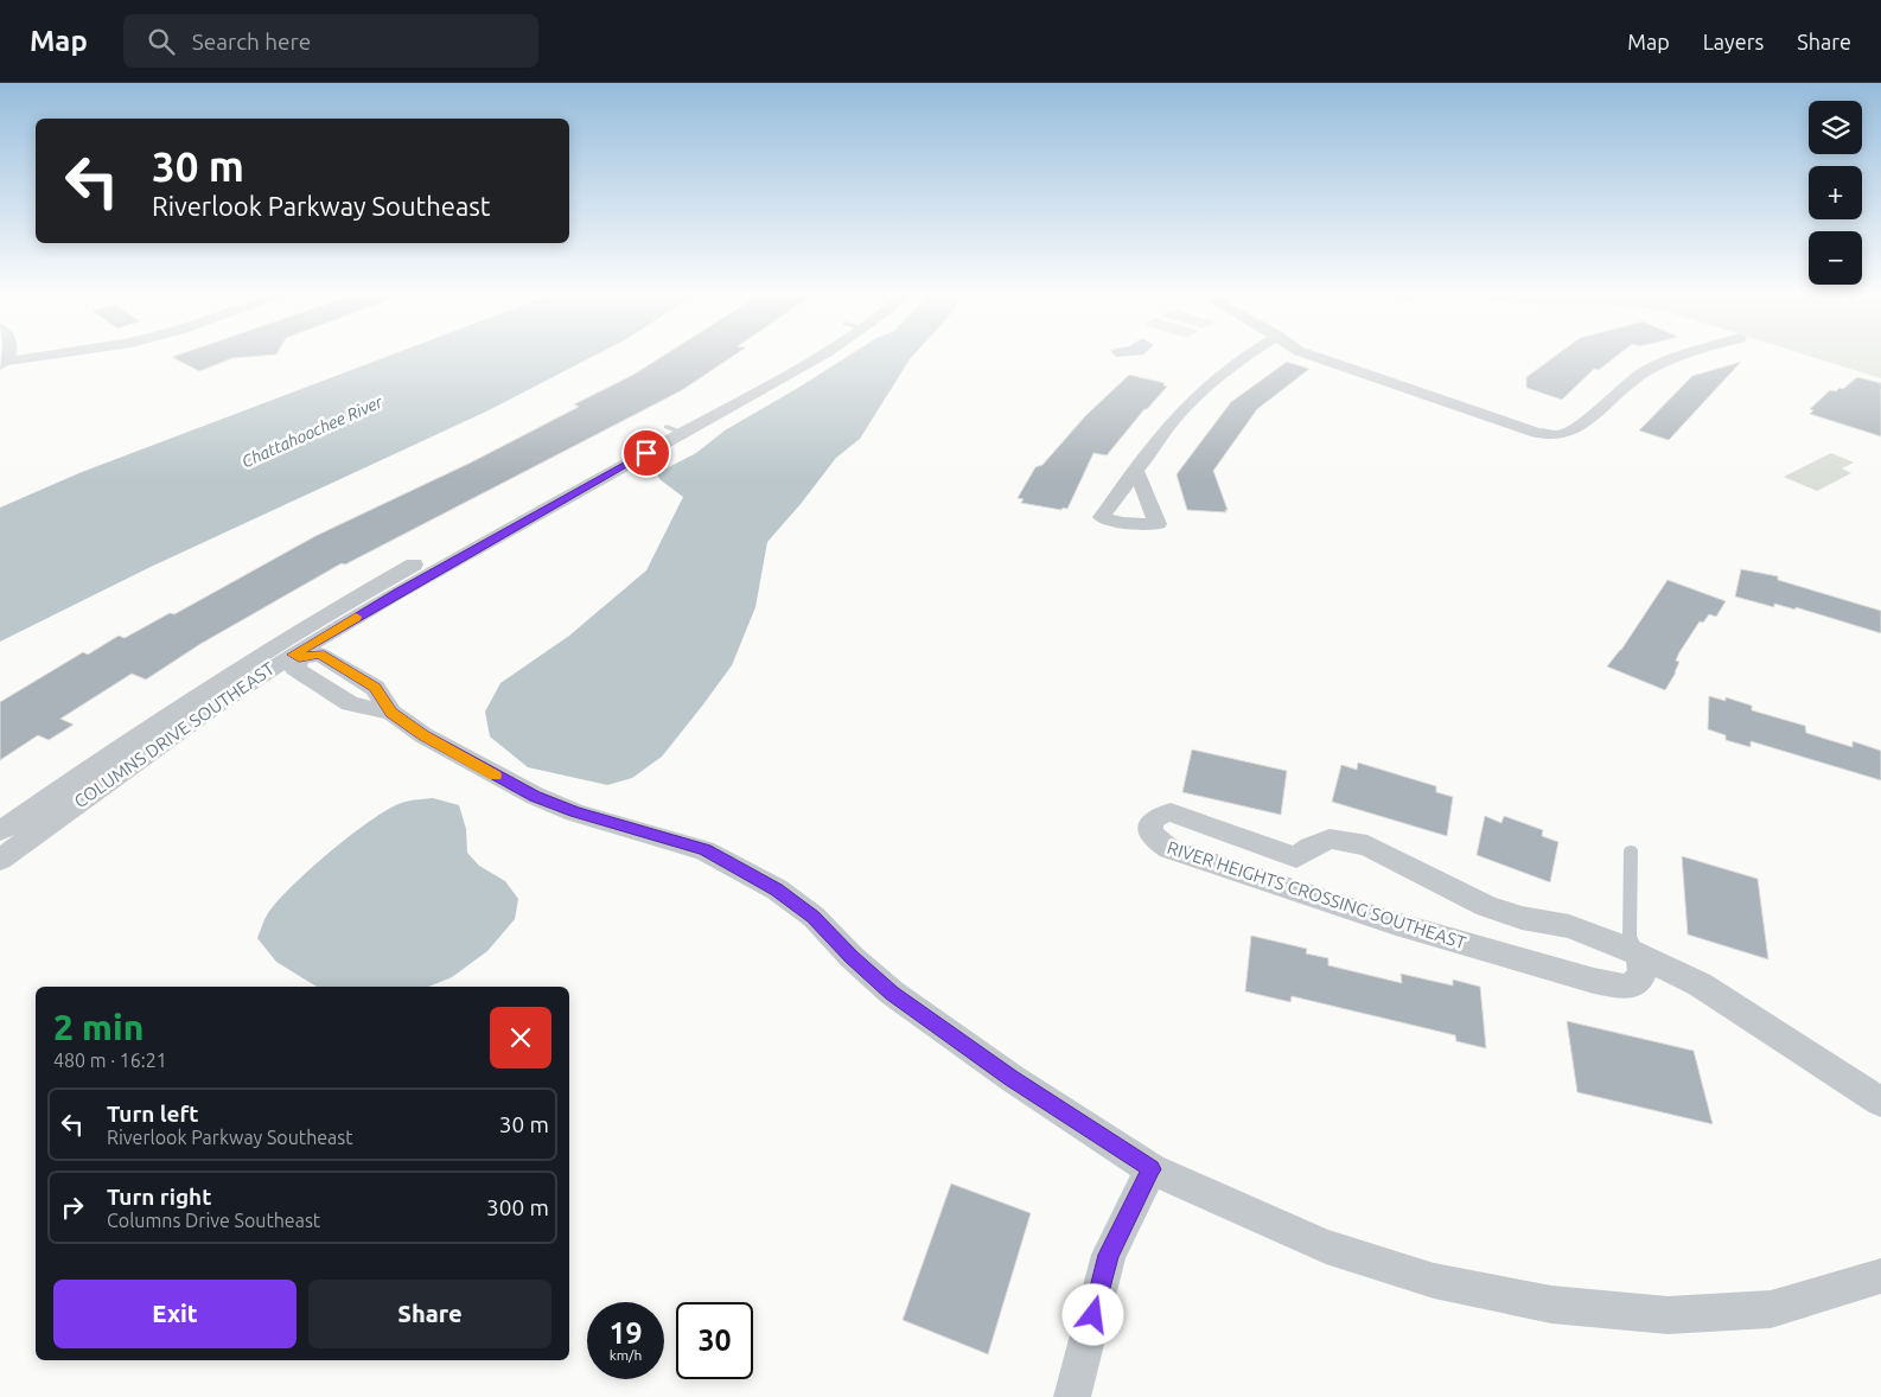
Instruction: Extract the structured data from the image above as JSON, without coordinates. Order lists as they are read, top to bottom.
{
  "streets": {
    "street": ["COLUMNS DRIVE SOUTHEAST", "RIVER HEIGHTS CROSSING SOUTHEAST"]
  },
  "water": ["Chattahoochee River"],
  "page": {
    "header": "Map",
    "search": "Search here",
    "nav": ["Map", "Layers", "Share"],
    "map_buttons": ["+", "−"],
    "turn": ["30 m", "Riverlook Parkway Southeast"],
    "heading": ["2 min", "480 m · 16:21"],
    "list": [
      {
        "name": "Turn left",
        "note": "Riverlook Parkway Southeast",
        "value": "30 m"
      },
      {
        "name": "Turn right",
        "note": "Columns Drive Southeast",
        "value": "300 m"
      }
    ],
    "buttons": ["Exit", "Share"],
    "speed": "19 km/h",
    "limit": "30"
  }
}
